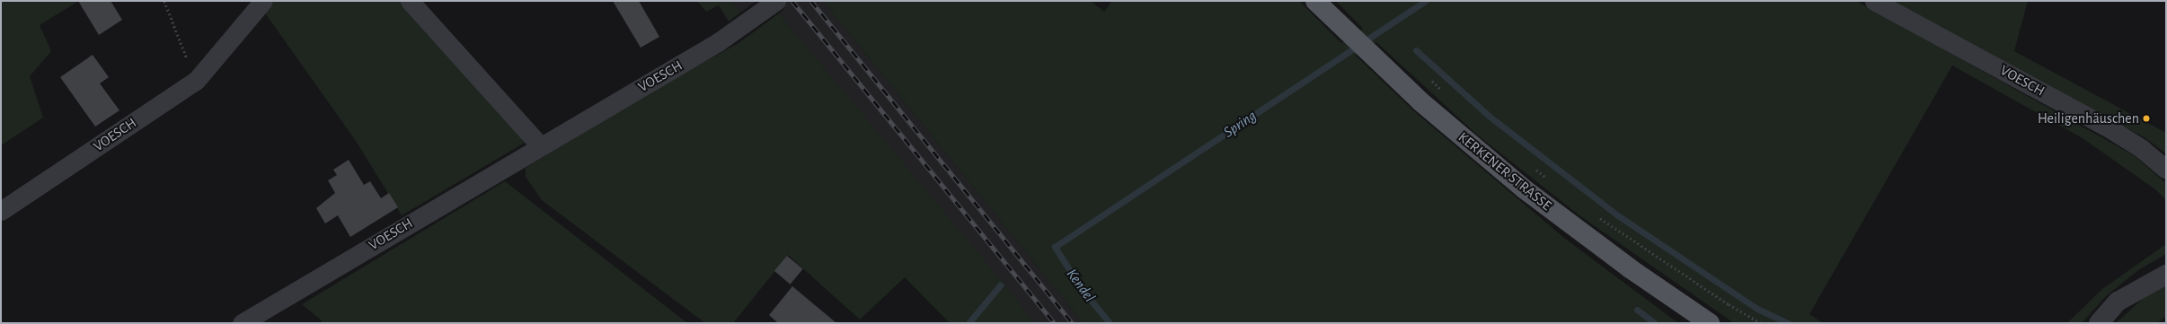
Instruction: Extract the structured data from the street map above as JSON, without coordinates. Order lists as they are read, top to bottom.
{
  "streets": {
    "main road": ["KERKENER STRASSE"],
    "street": ["VOESCH"]
  },
  "water": ["Spring", "Kendel"],
  "places": ["Heiligenhäuschen"]
}
